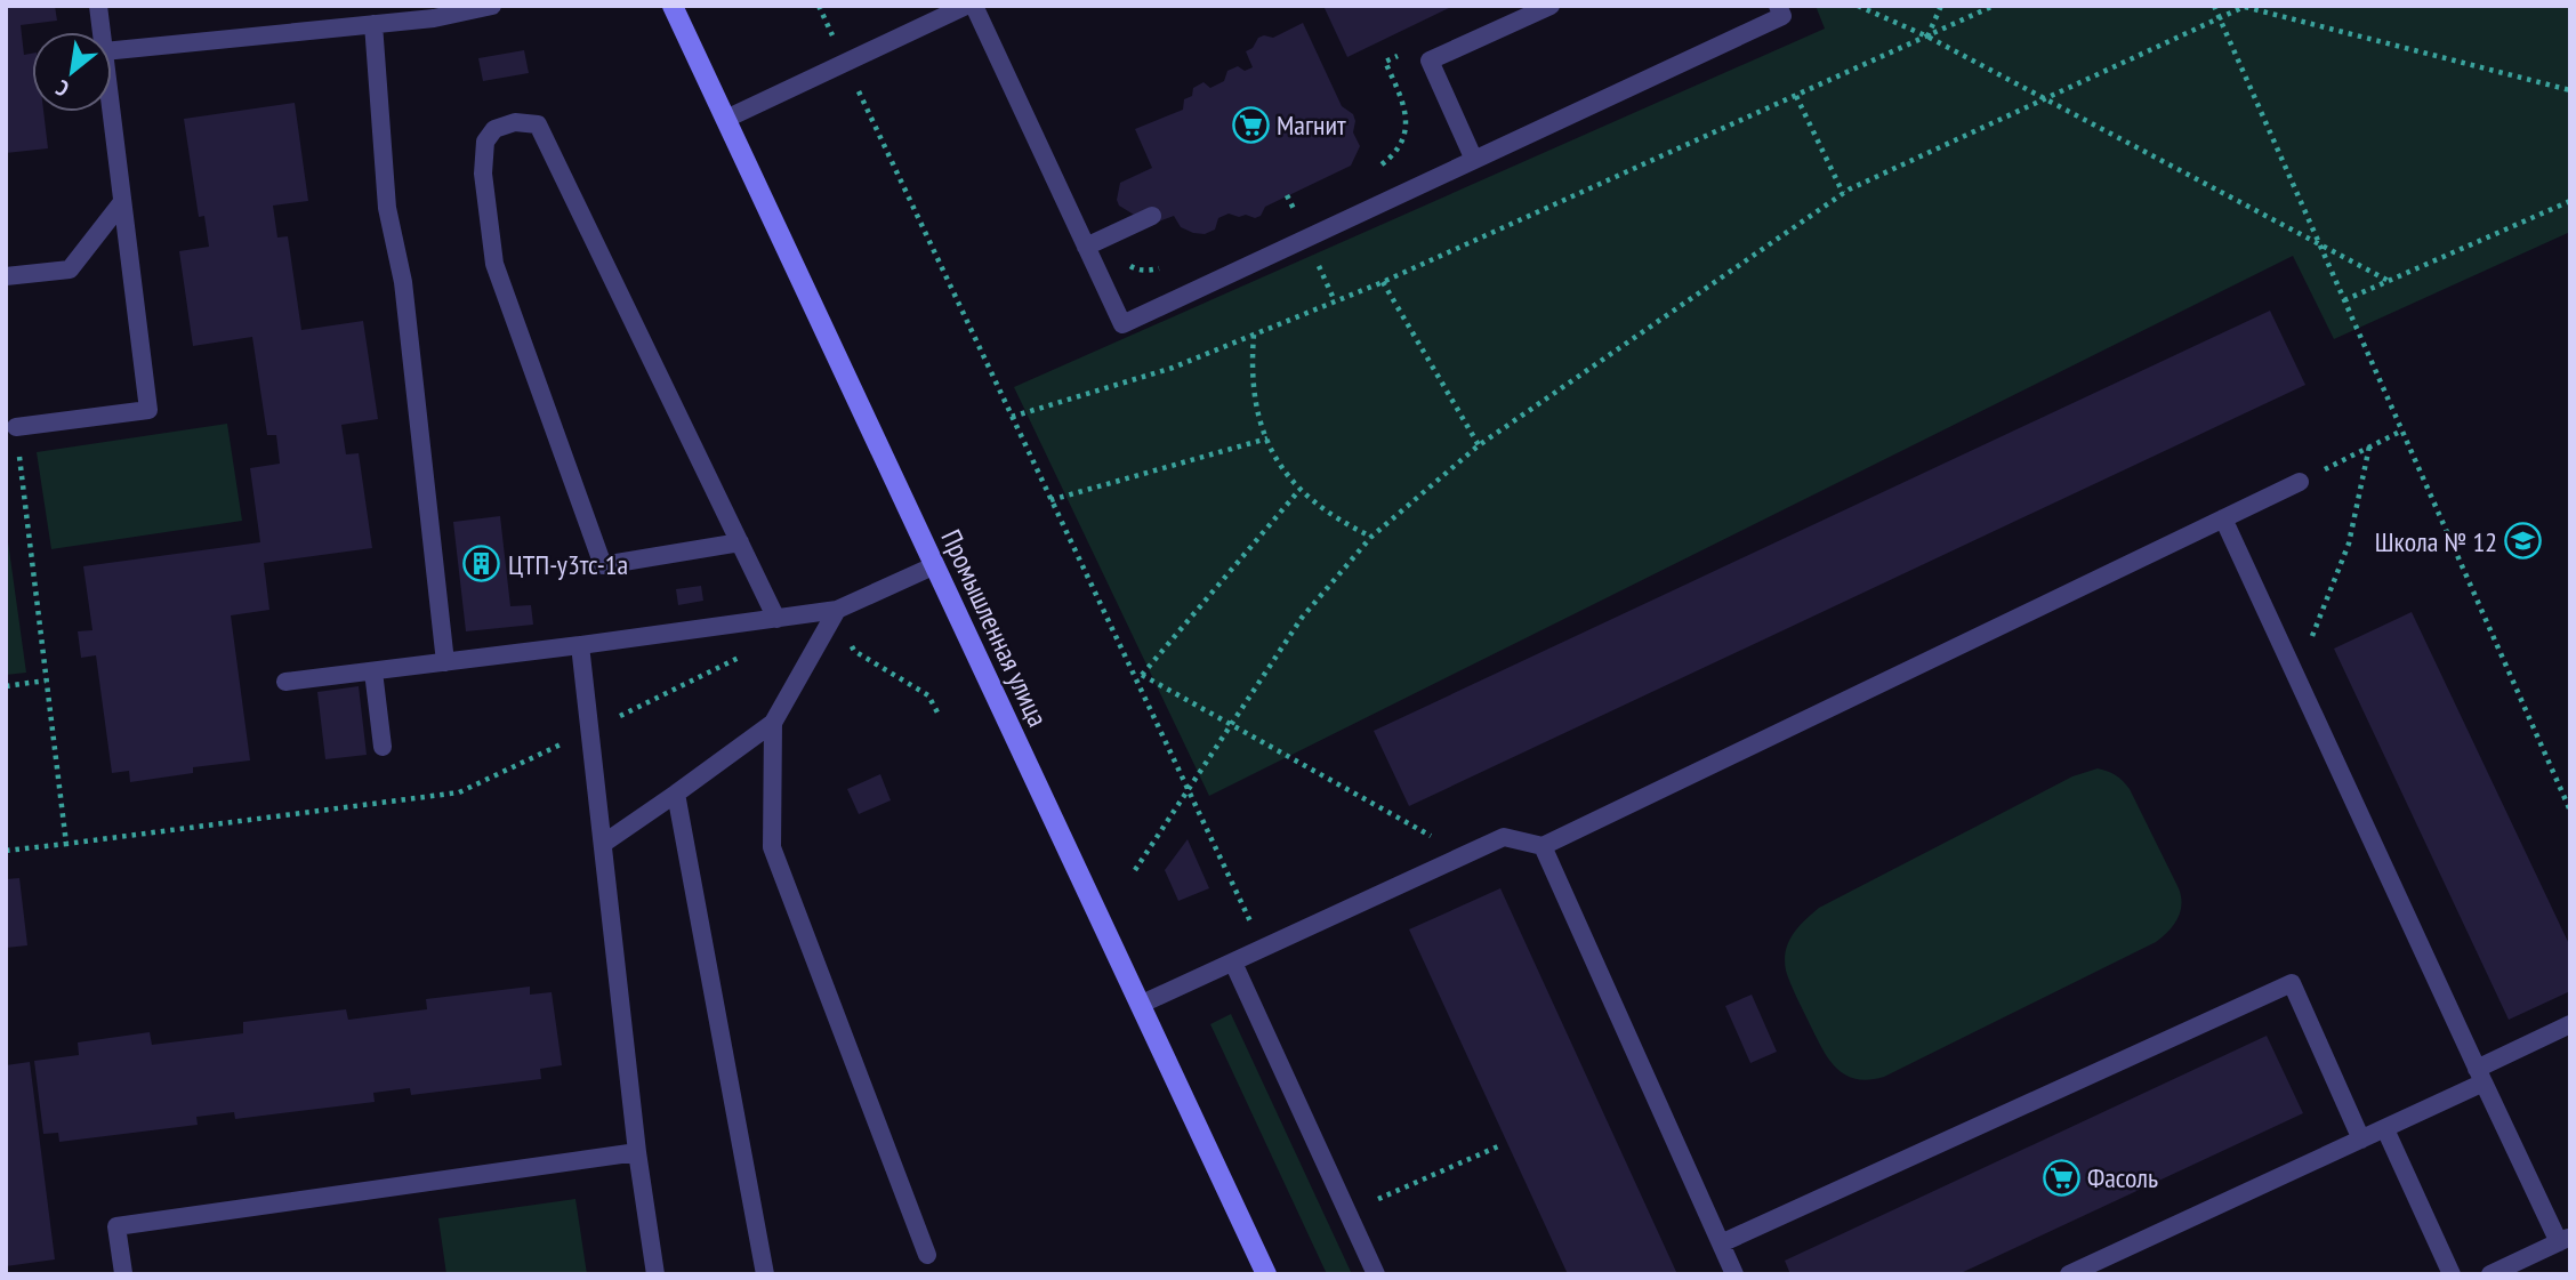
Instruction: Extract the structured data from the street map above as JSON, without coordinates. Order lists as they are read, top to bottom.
{
  "streets": {
    "street": ["Промышленная улица"]
  },
  "places": {
    "supermarket": ["Магнит", "Фасоль"],
    "school or university": ["Школа № 12"],
    "building": ["ЦТП-у3тс-1а"]
  },
  "north": "bottom left"
}
